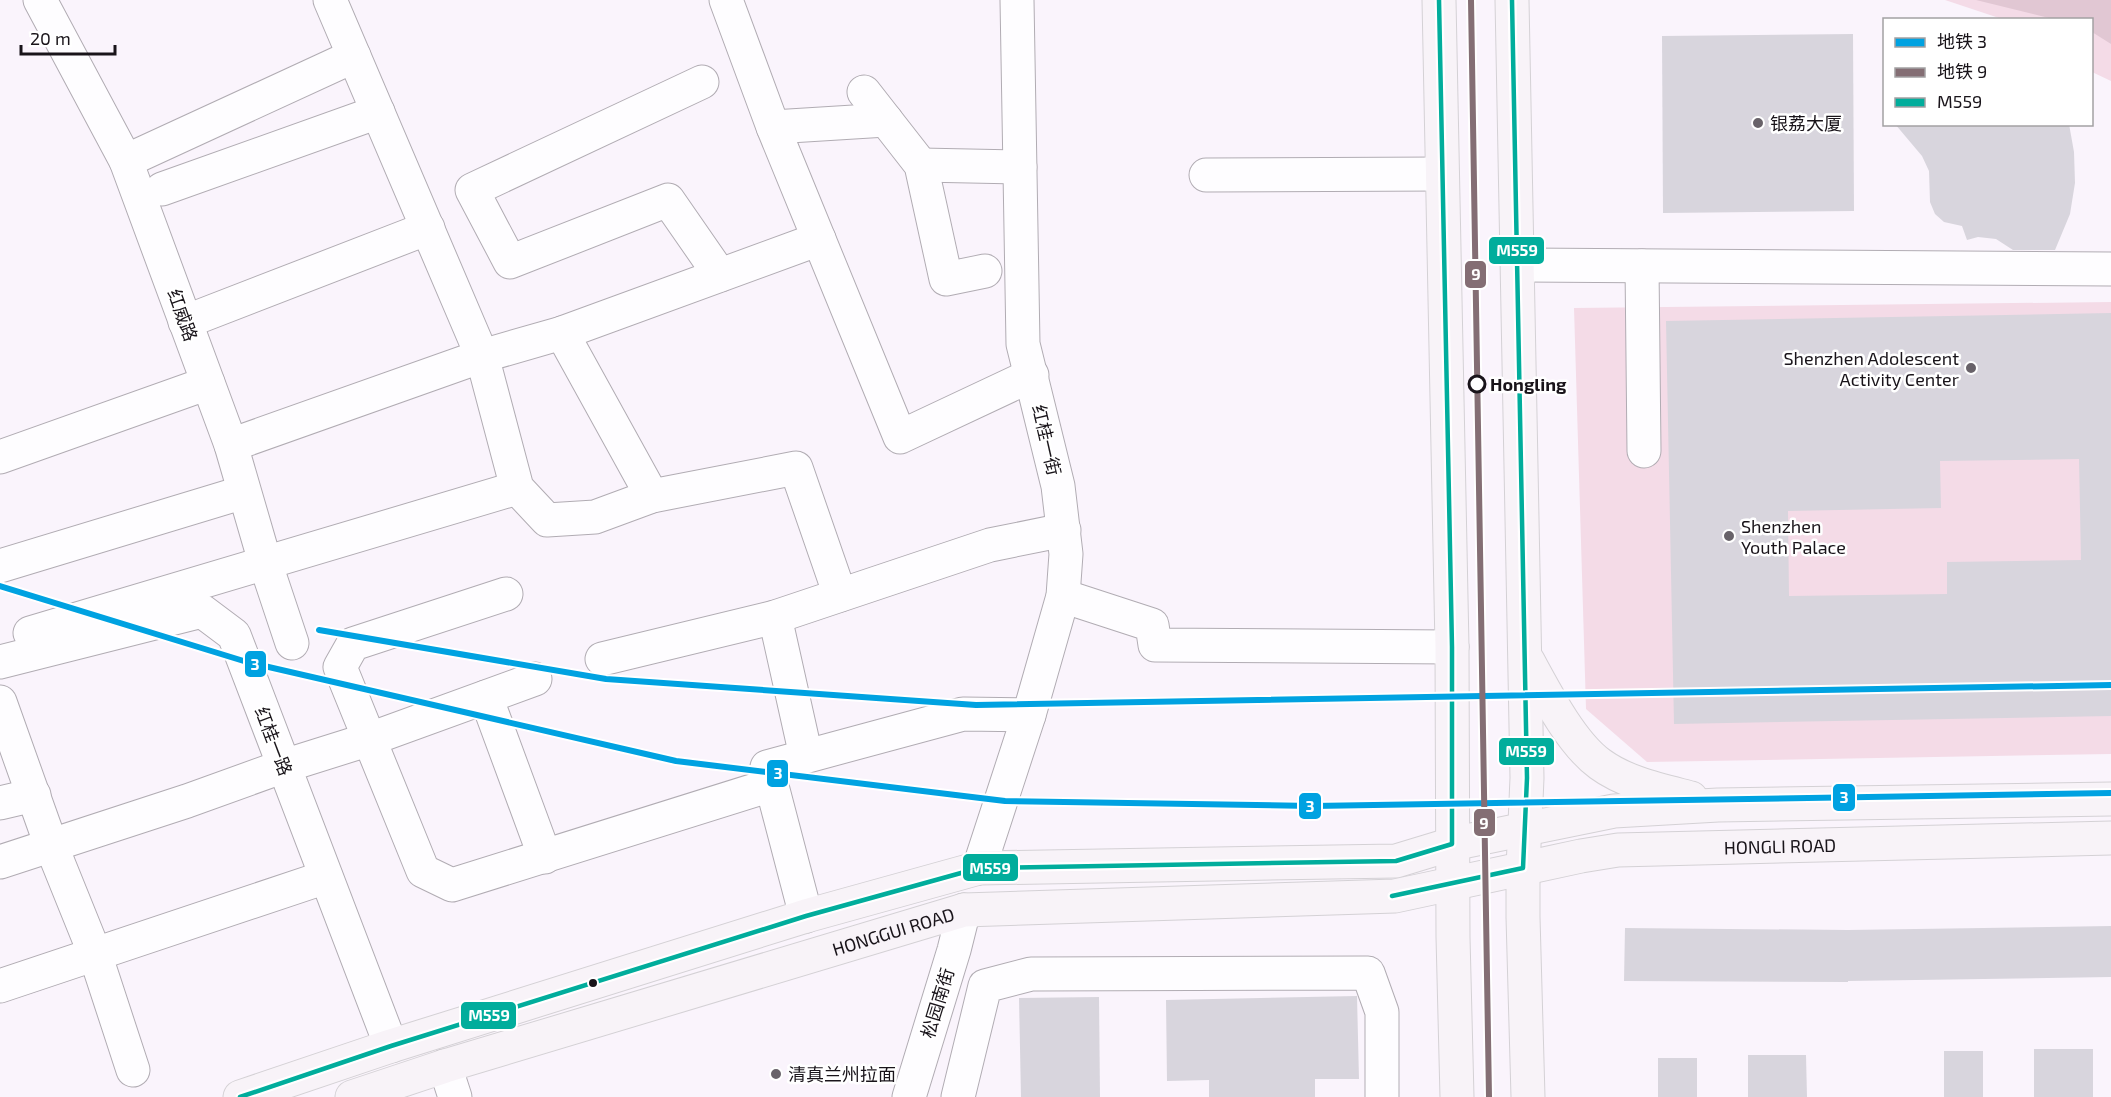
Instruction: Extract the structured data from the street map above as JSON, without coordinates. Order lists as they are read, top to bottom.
{
  "streets": {
    "main road": ["HONGLI ROAD", "HONGGUI ROAD"],
    "street": [
      "红威路",
      "红桂一街",
      "红桂一路",
      "松园南街"
    ]
  },
  "crossings": [
    ["红桂一街", "HONGGUI ROAD"],
    ["红桂一路", "HONGGUI ROAD"],
    ["HONGLI ROAD", "HONGGUI ROAD"],
    ["HONGGUI ROAD", "松园南街"]
  ],
  "places": [
    "银荔大厦",
    "Shenzhen Adolescent Activity Center",
    "Hongling",
    "Shenzhen Youth Palace",
    "清真兰州拉面"
  ],
  "lines": ["metro line 9", "transit line M559", "metro line 3"],
  "legend": ["地铁 3", "地铁 9", "M559"],
  "scale_bar": "20 m"
}
